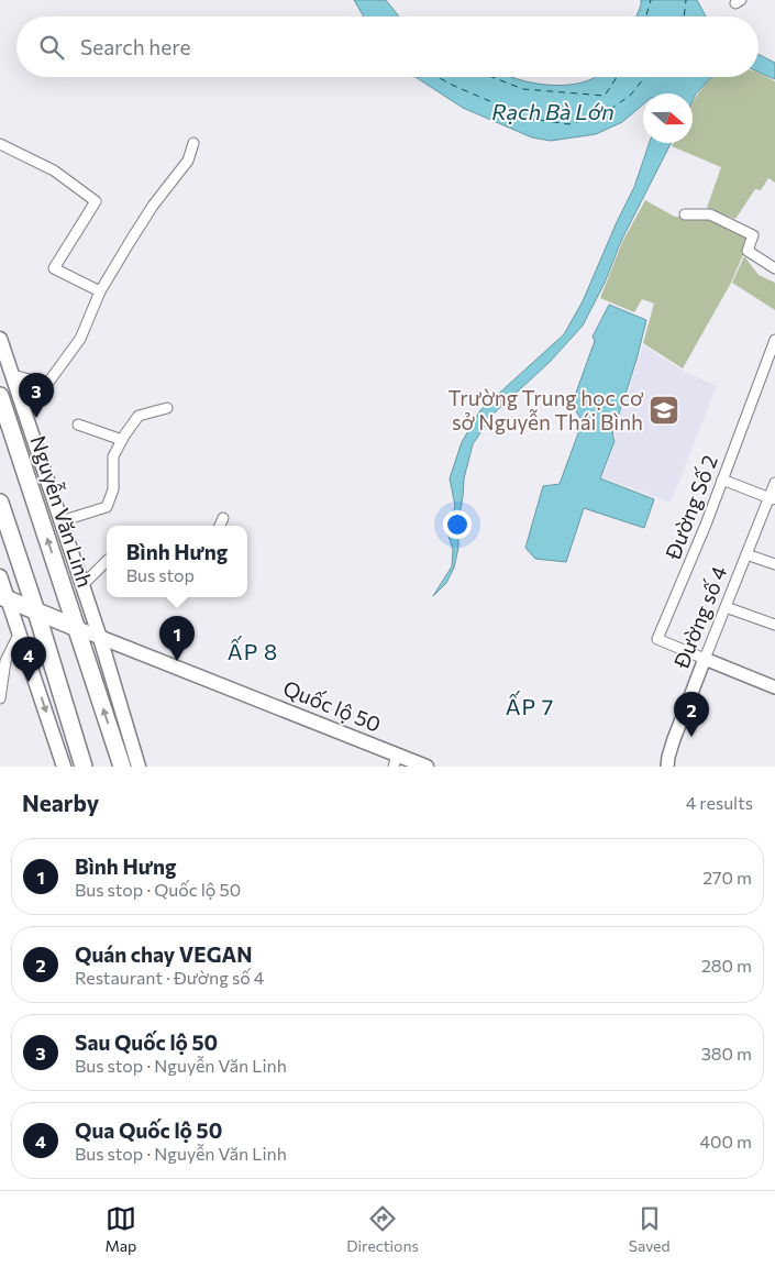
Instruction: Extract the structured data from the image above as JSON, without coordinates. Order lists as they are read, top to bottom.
{
  "streets": {
    "highway": ["Nguyễn Văn Linh", "Quốc lộ 50"],
    "street": ["Đường Số 2", "Đường số 4"]
  },
  "crossings": [
    ["Đường Số 2", "Đường số 4"],
    ["Nguyễn Văn Linh", "Quốc lộ 50"]
  ],
  "districts": ["ẤP 8", "ẤP 7"],
  "water": ["Rạch Bà Lớn"],
  "places": {
    "school or university": ["Trường Trung học cơ sở Nguyễn Thái Bình"]
  },
  "north": "right",
  "page": {
    "search": "Search here",
    "pins": [
      "3",
      "1",
      "4",
      "2"
    ],
    "popup": ["Bình Hưng", "Bus stop"],
    "heading": ["Nearby", "4 results"],
    "list": [
      {
        "mark": "1",
        "name": "Bình Hưng",
        "note": "Bus stop · Quốc lộ 50",
        "value": "270 m"
      },
      {
        "mark": "2",
        "name": "Quán chay VEGAN",
        "note": "Restaurant · Đường số 4",
        "value": "280 m"
      },
      {
        "mark": "3",
        "name": "Sau Quốc lộ 50",
        "note": "Bus stop · Nguyễn Văn Linh",
        "value": "380 m"
      },
      {
        "mark": "4",
        "name": "Qua Quốc lộ 50",
        "note": "Bus stop · Nguyễn Văn Linh",
        "value": "400 m"
      }
    ],
    "nav": ["Map", "Directions", "Saved"]
  }
}
